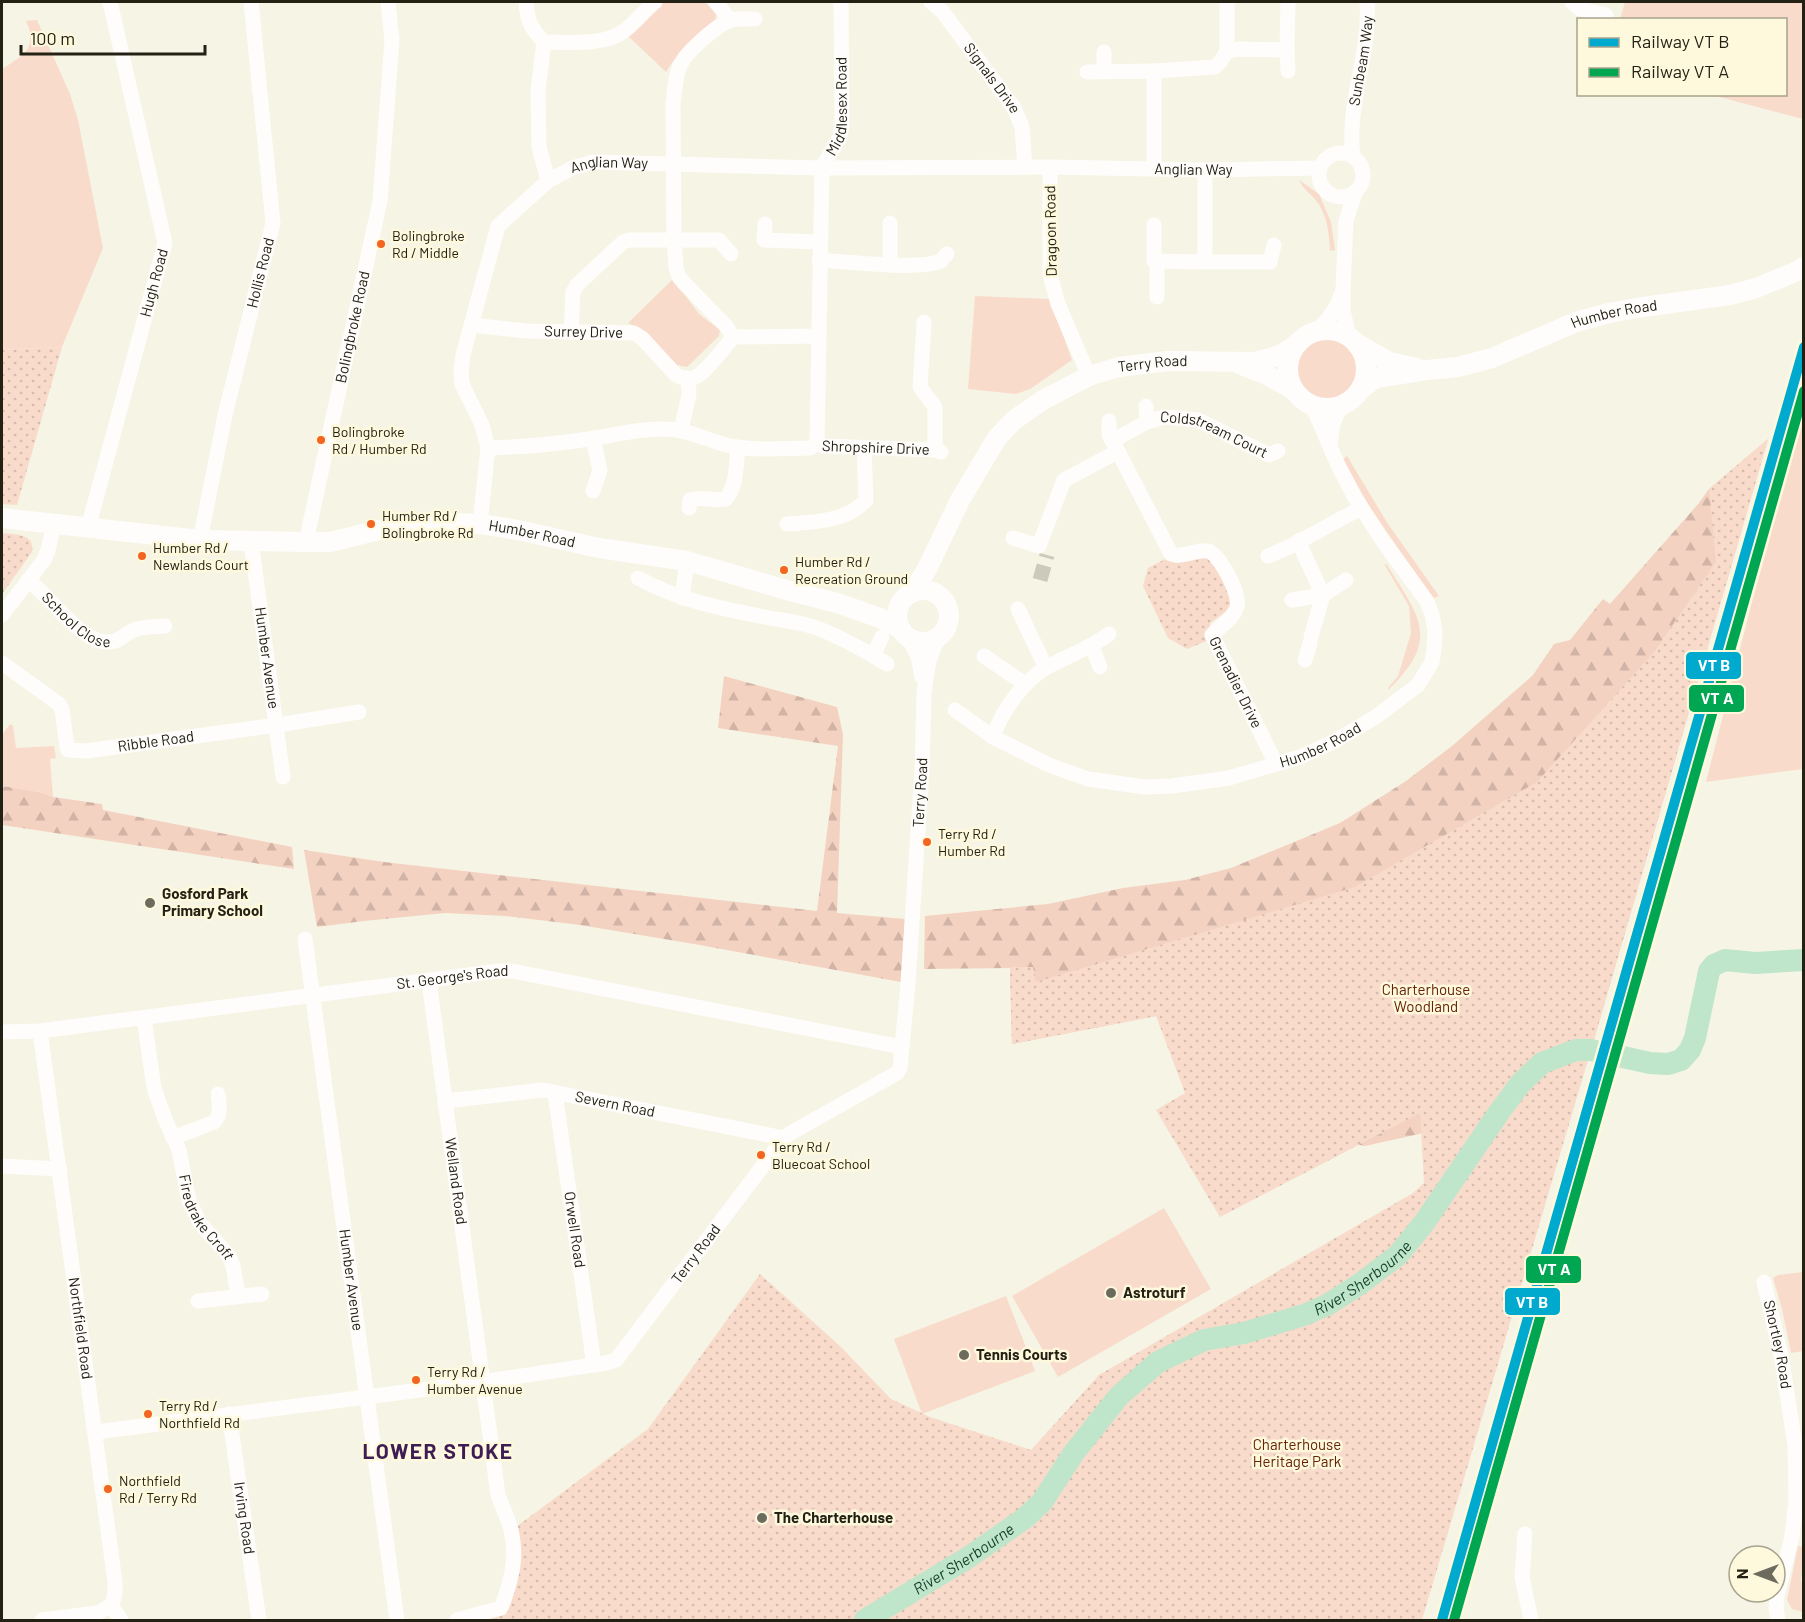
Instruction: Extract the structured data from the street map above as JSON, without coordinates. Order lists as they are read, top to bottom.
{
  "streets": {
    "main road": ["Humber Road", "Terry Road"],
    "street": [
      "Sunbeam Way",
      "Signals Drive",
      "Middlesex Road",
      "Anglian Way",
      "Dragoon Road",
      "Hollis Road",
      "Hugh Road",
      "Bolingbroke Road",
      "Surrey Drive",
      "Coldstream Court",
      "Shropshire Drive",
      "School Close",
      "Humber Avenue",
      "Grenadier Drive",
      "Ribble Road",
      "St. George's Road",
      "Severn Road",
      "Welland Road",
      "Firedrake Croft",
      "Orwell Road",
      "Northfield Road",
      "Shortley Road",
      "Irving Road"
    ]
  },
  "crossings": [
    ["Sunbeam Way", "Anglian Way"],
    ["Signals Drive", "Anglian Way"],
    ["Middlesex Road", "Anglian Way"],
    ["Middlesex Road", "Shropshire Drive"],
    ["Anglian Way", "Dragoon Road"],
    ["Anglian Way", "Humber Road"],
    ["Anglian Way", "Surrey Drive"],
    ["Anglian Way", "Shropshire Drive"],
    ["Dragoon Road", "Terry Road"],
    ["Hollis Road", "Humber Road"],
    ["Hugh Road", "Humber Road"],
    ["Humber Road", "Bolingbroke Road"],
    ["Humber Road", "Terry Road"],
    ["Humber Road", "Humber Avenue"],
    ["Humber Road", "Grenadier Drive"],
    ["Terry Road", "Humber Avenue"],
    ["Terry Road", "St. George's Road"],
    ["Terry Road", "Severn Road"],
    ["Terry Road", "Welland Road"],
    ["Terry Road", "Orwell Road"],
    ["Terry Road", "Northfield Road"],
    ["Terry Road", "Irving Road"],
    ["Coldstream Court", "Grenadier Drive"],
    ["Humber Avenue", "Ribble Road"],
    ["Humber Avenue", "St. George's Road"],
    ["St. George's Road", "Welland Road"],
    ["St. George's Road", "Firedrake Croft"],
    ["St. George's Road", "Northfield Road"],
    ["Severn Road", "Welland Road"],
    ["Severn Road", "Orwell Road"]
  ],
  "districts": ["LOWER STOKE"],
  "water": ["River Sherbourne"],
  "parks": ["Charterhouse Woodland", "Charterhouse Heritage Park"],
  "places": [
    "Bolingbroke Rd / Middle",
    "Bolingbroke Rd / Humber Rd",
    "Humber Rd / Bolingbroke Rd",
    "Humber Rd / Newlands Court",
    "Humber Rd / Recreation Ground",
    "Terry Rd / Humber Rd",
    "Gosford Park Primary School",
    "Terry Rd / Bluecoat School",
    "Astroturf",
    "Tennis Courts",
    "Terry Rd / Humber Avenue",
    "Terry Rd / Northfield Rd",
    "Northfield Rd / Terry Rd",
    "The Charterhouse"
  ],
  "legend": ["Railway VT B", "Railway VT A"],
  "scale_bar": "100 m",
  "north": "left"
}
